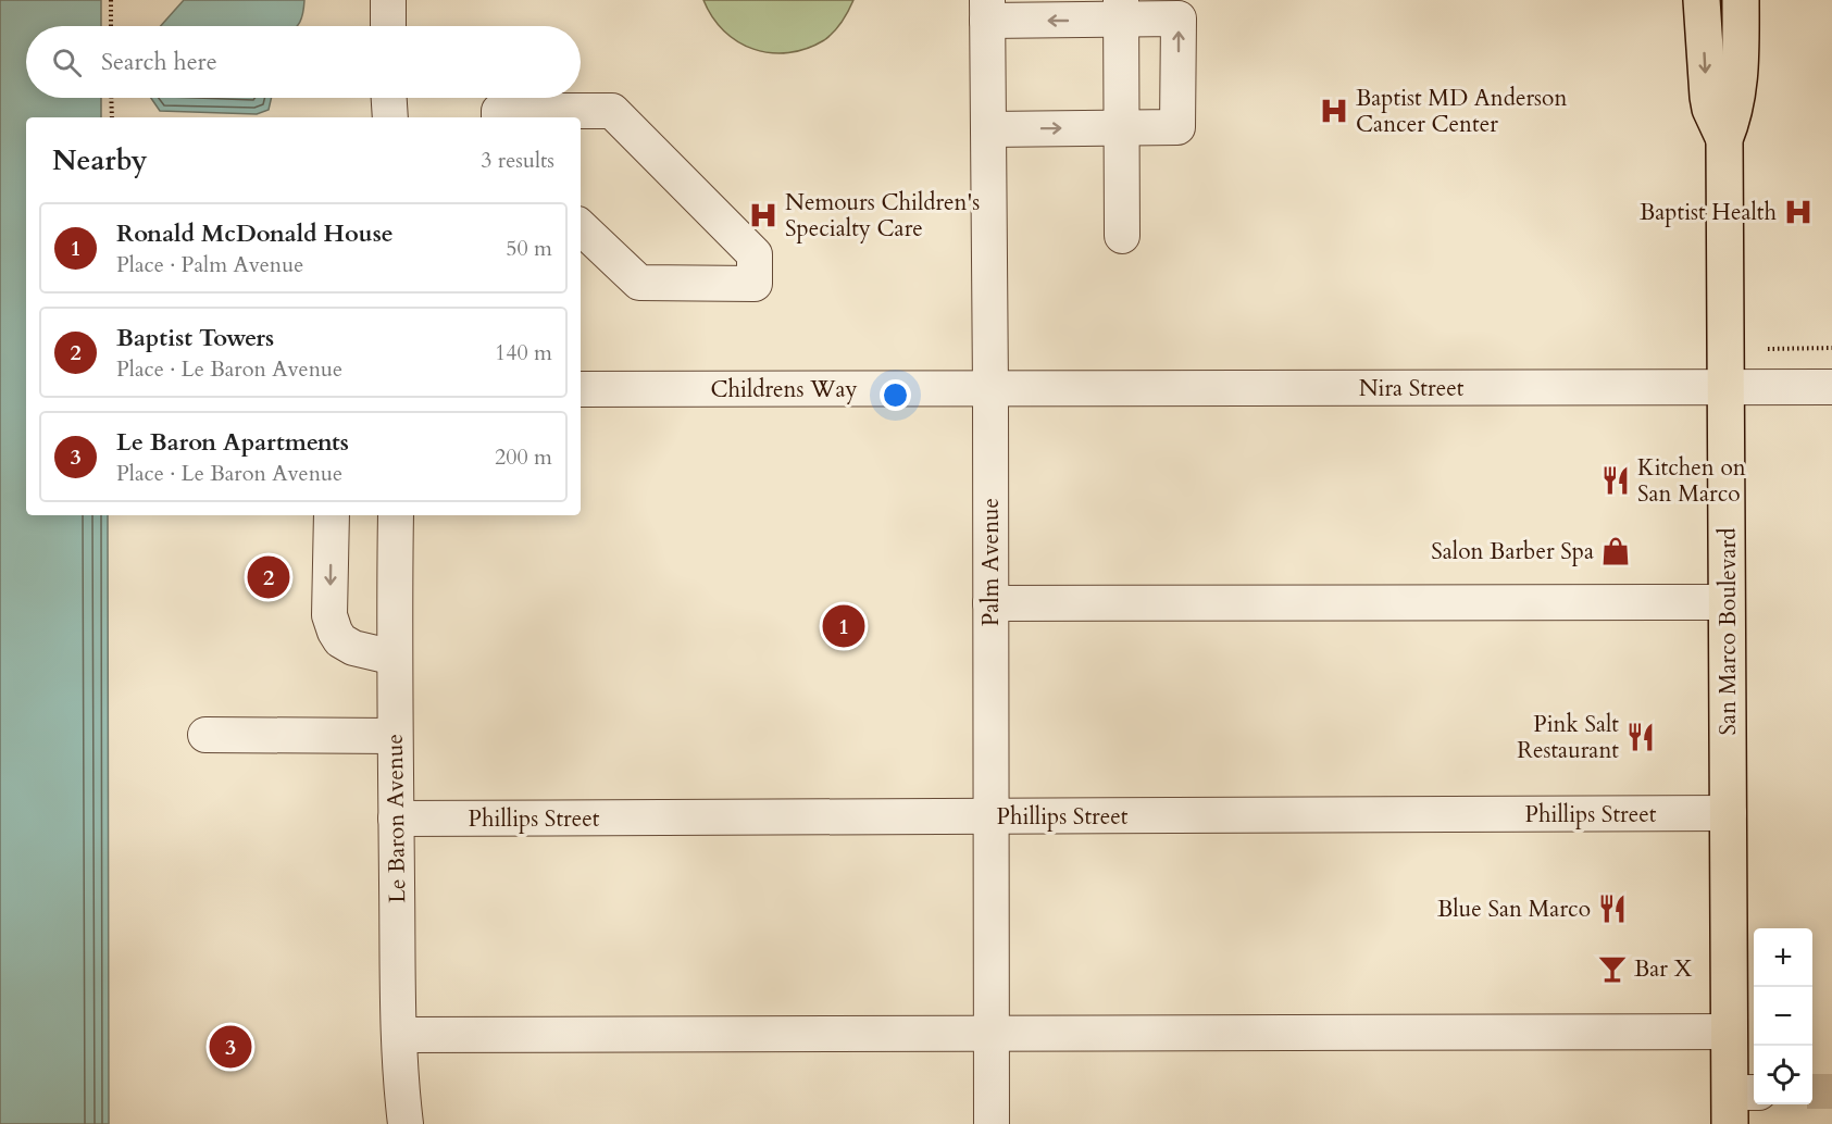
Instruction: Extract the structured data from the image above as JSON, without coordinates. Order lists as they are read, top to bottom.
{
  "streets": {
    "main road": ["San Marco Boulevard"],
    "street": [
      "Nira Street",
      "Childrens Way",
      "Palm Avenue",
      "Phillips Street",
      "Le Baron Avenue"
    ]
  },
  "crossings": [
    ["Nira Street", "Childrens Way"],
    ["Nira Street", "Palm Avenue"],
    ["Nira Street", "San Marco Boulevard"],
    ["Childrens Way", "Palm Avenue"],
    ["Palm Avenue", "Phillips Street"],
    ["San Marco Boulevard", "Phillips Street"],
    ["Phillips Street", "Le Baron Avenue"]
  ],
  "places": {
    "hospital": ["Baptist MD Anderson Cancer Center", "Baptist Health", "Nemours Children's Specialty Care"],
    "restaurant": ["Kitchen on San Marco", "Pink Salt Restaurant", "Blue San Marco"],
    "shop": ["Salon Barber Spa"],
    "bar": ["Bar X"]
  },
  "page": {
    "search": "Search here",
    "heading": ["Nearby", "3 results"],
    "list": [
      {
        "mark": "1",
        "name": "Ronald McDonald House",
        "note": "Place · Palm Avenue",
        "value": "50 m"
      },
      {
        "mark": "2",
        "name": "Baptist Towers",
        "note": "Place · Le Baron Avenue",
        "value": "140 m"
      },
      {
        "mark": "3",
        "name": "Le Baron Apartments",
        "note": "Place · Le Baron Avenue",
        "value": "200 m"
      }
    ],
    "pins": ["2", "1", "3"],
    "map_buttons": ["+", "−"]
  }
}
